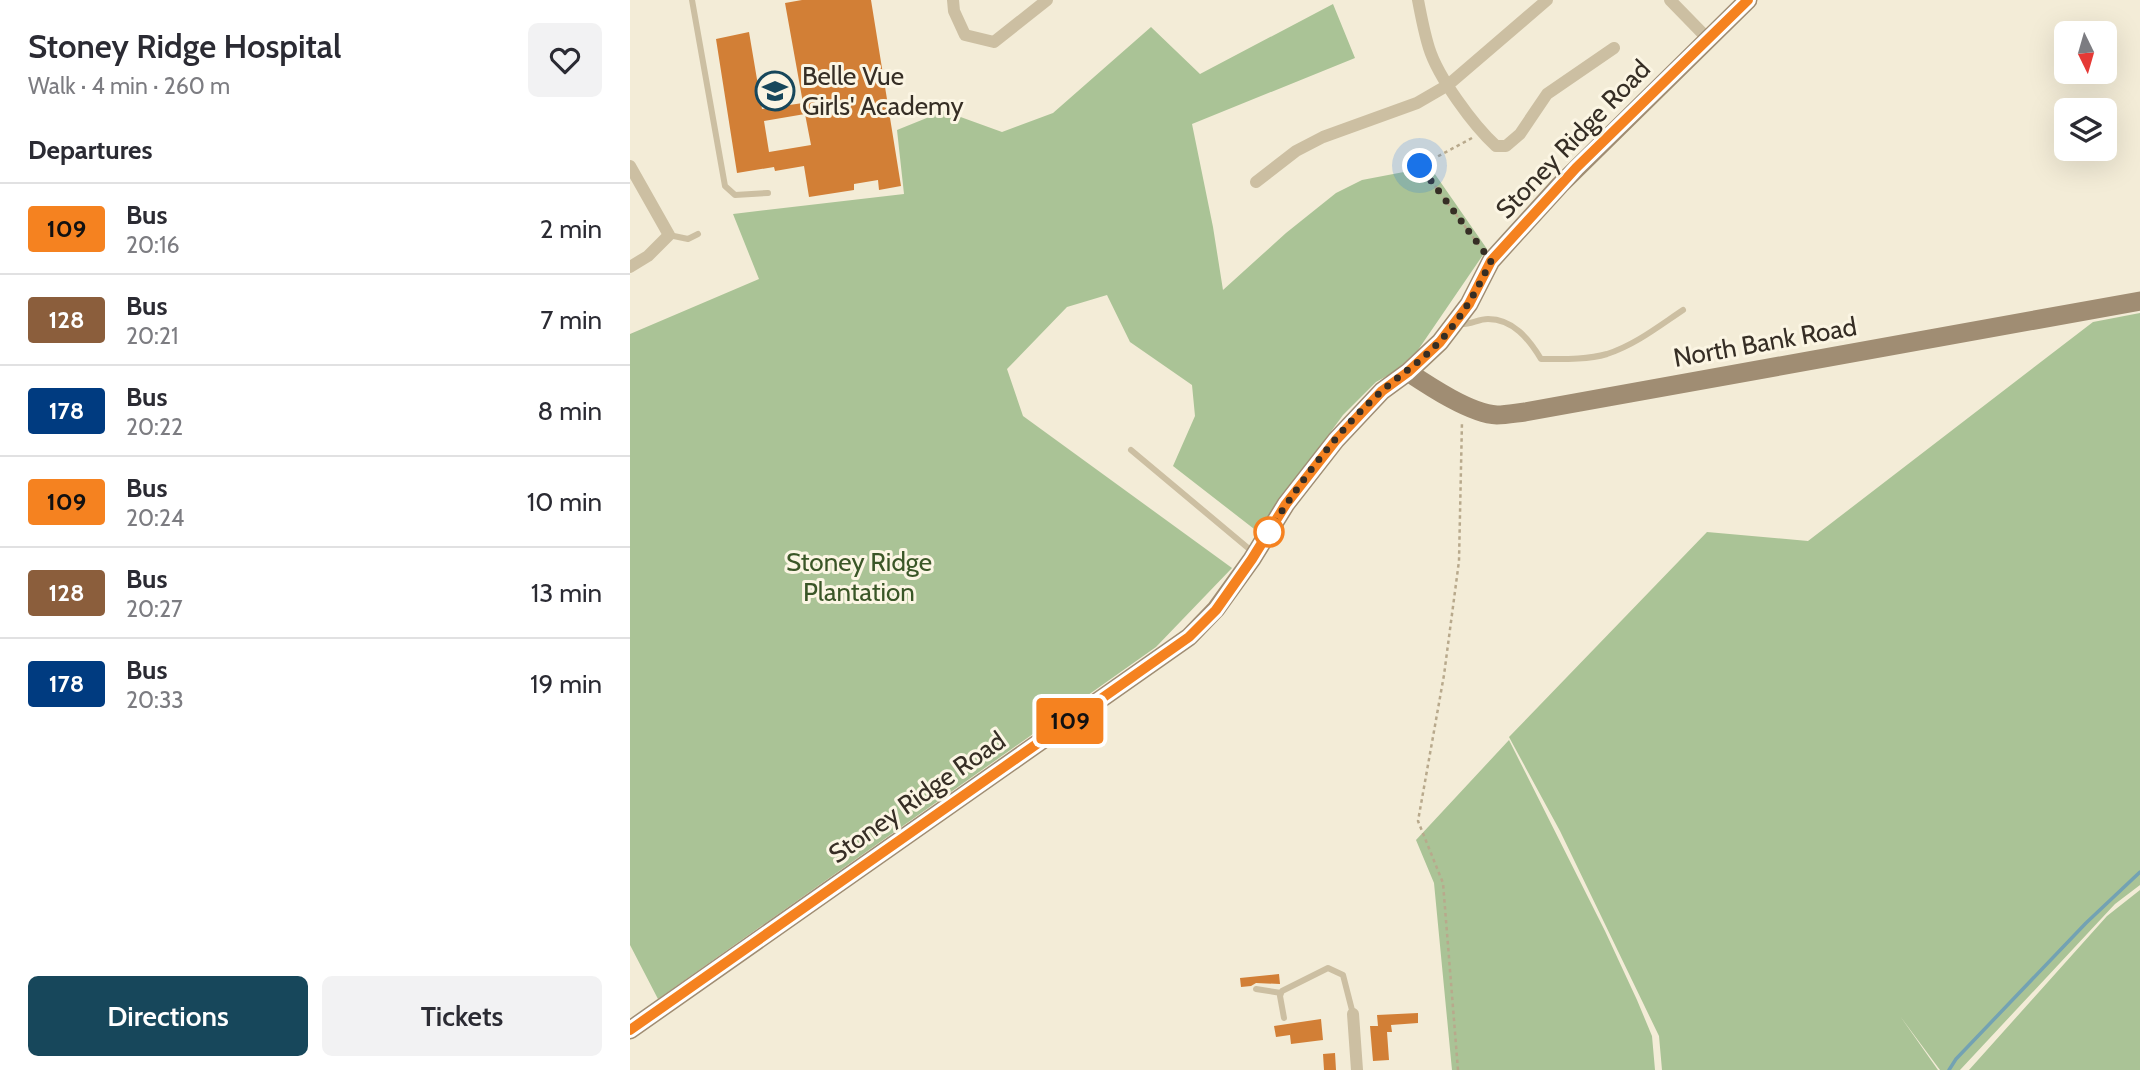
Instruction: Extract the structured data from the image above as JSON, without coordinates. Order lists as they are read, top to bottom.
{
  "streets": {
    "street": ["Stoney Ridge Road", "North Bank Road"]
  },
  "crossings": [
    ["Stoney Ridge Road", "North Bank Road"]
  ],
  "parks": ["Stoney Ridge Plantation"],
  "places": {
    "school or university": ["Belle Vue Girls' Academy"]
  },
  "lines": ["bus line 109"],
  "north": "bottom",
  "page": {
    "heading": [
      ["Stoney Ridge Hospital", "Walk · 4 min · 260 m"],
      "Departures"
    ],
    "on_map": "109",
    "list": [
      {
        "mark": "109",
        "name": "Bus",
        "note": "20:16",
        "value": "2 min"
      },
      {
        "mark": "128",
        "name": "Bus",
        "note": "20:21",
        "value": "7 min"
      },
      {
        "mark": "178",
        "name": "Bus",
        "note": "20:22",
        "value": "8 min"
      },
      {
        "mark": "109",
        "name": "Bus",
        "note": "20:24",
        "value": "10 min"
      },
      {
        "mark": "128",
        "name": "Bus",
        "note": "20:27",
        "value": "13 min"
      },
      {
        "mark": "178",
        "name": "Bus",
        "note": "20:33",
        "value": "19 min"
      }
    ],
    "buttons": ["Directions", "Tickets"]
  }
}
